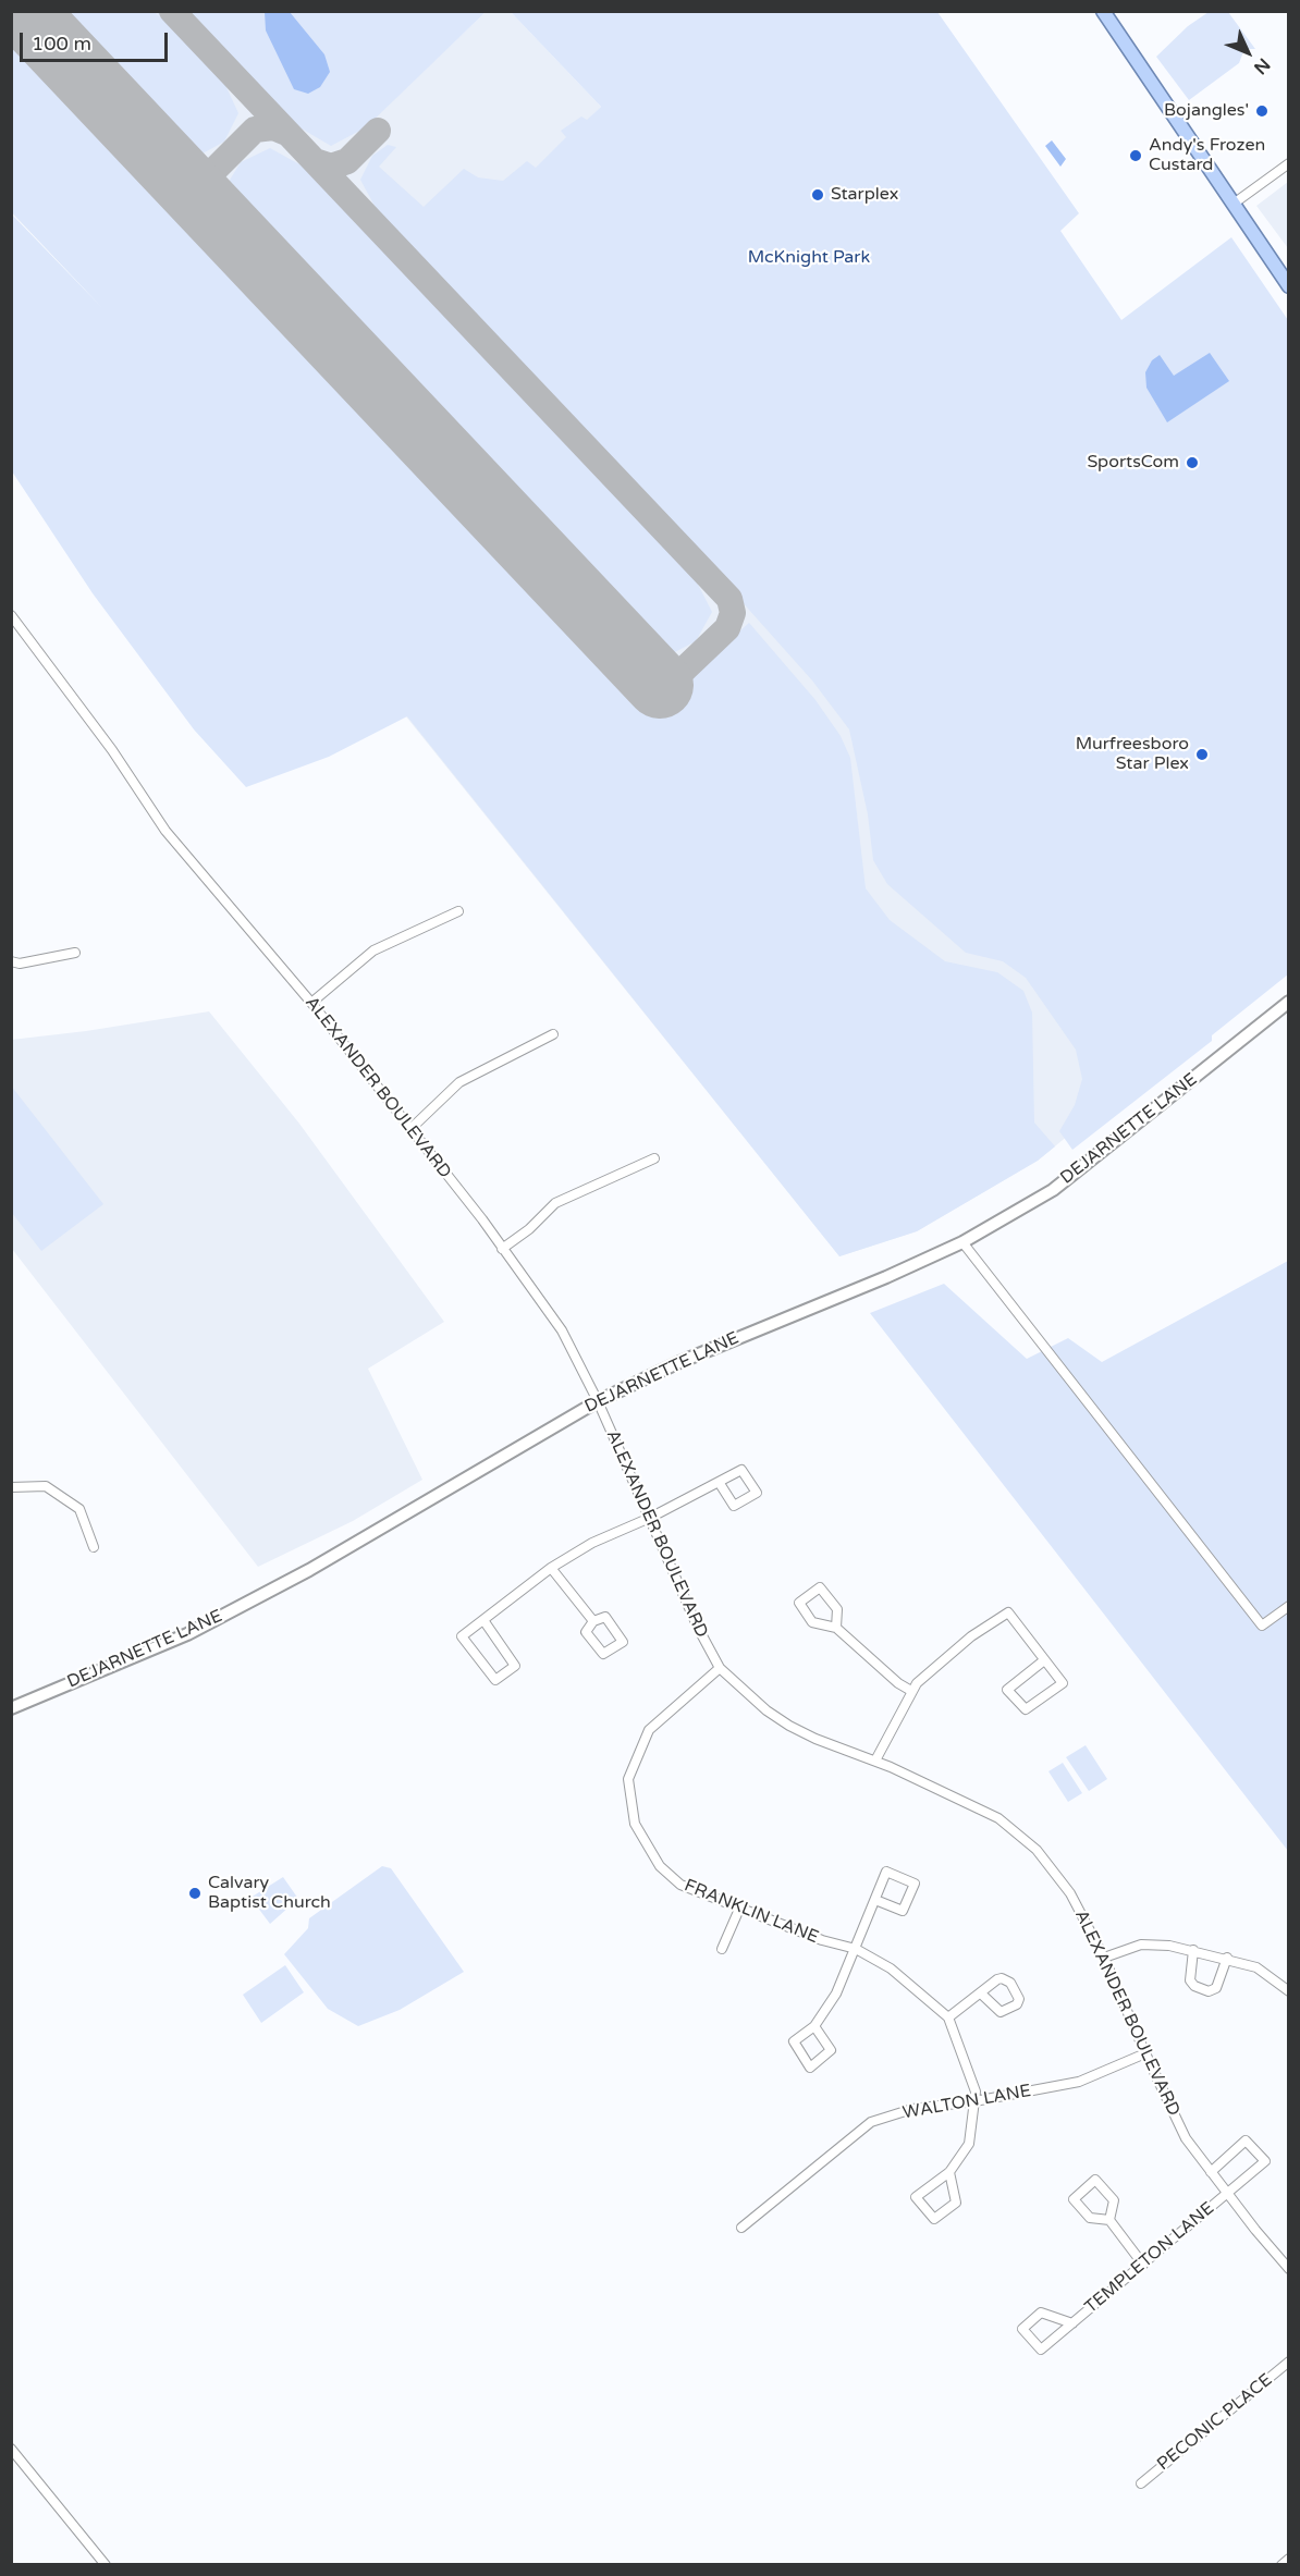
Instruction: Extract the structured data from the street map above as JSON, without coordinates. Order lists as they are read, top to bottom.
{
  "streets": {
    "main road": ["DEJARNETTE LANE"],
    "street": [
      "ALEXANDER BOULEVARD",
      "FRANKLIN LANE",
      "WALTON LANE",
      "TEMPLETON LANE",
      "PECONIC PLACE"
    ]
  },
  "crossings": [
    ["ALEXANDER BOULEVARD", "DEJARNETTE LANE"],
    ["ALEXANDER BOULEVARD", "FRANKLIN LANE"],
    ["ALEXANDER BOULEVARD", "WALTON LANE"],
    ["ALEXANDER BOULEVARD", "TEMPLETON LANE"],
    ["FRANKLIN LANE", "WALTON LANE"]
  ],
  "parks": ["McKnight Park"],
  "places": [
    "Bojangles'",
    "Andy's Frozen Custard",
    "Starplex",
    "SportsCom",
    "Murfreesboro Star Plex",
    "Calvary Baptist Church"
  ],
  "scale_bar": "100 m",
  "north": "bottom right"
}
